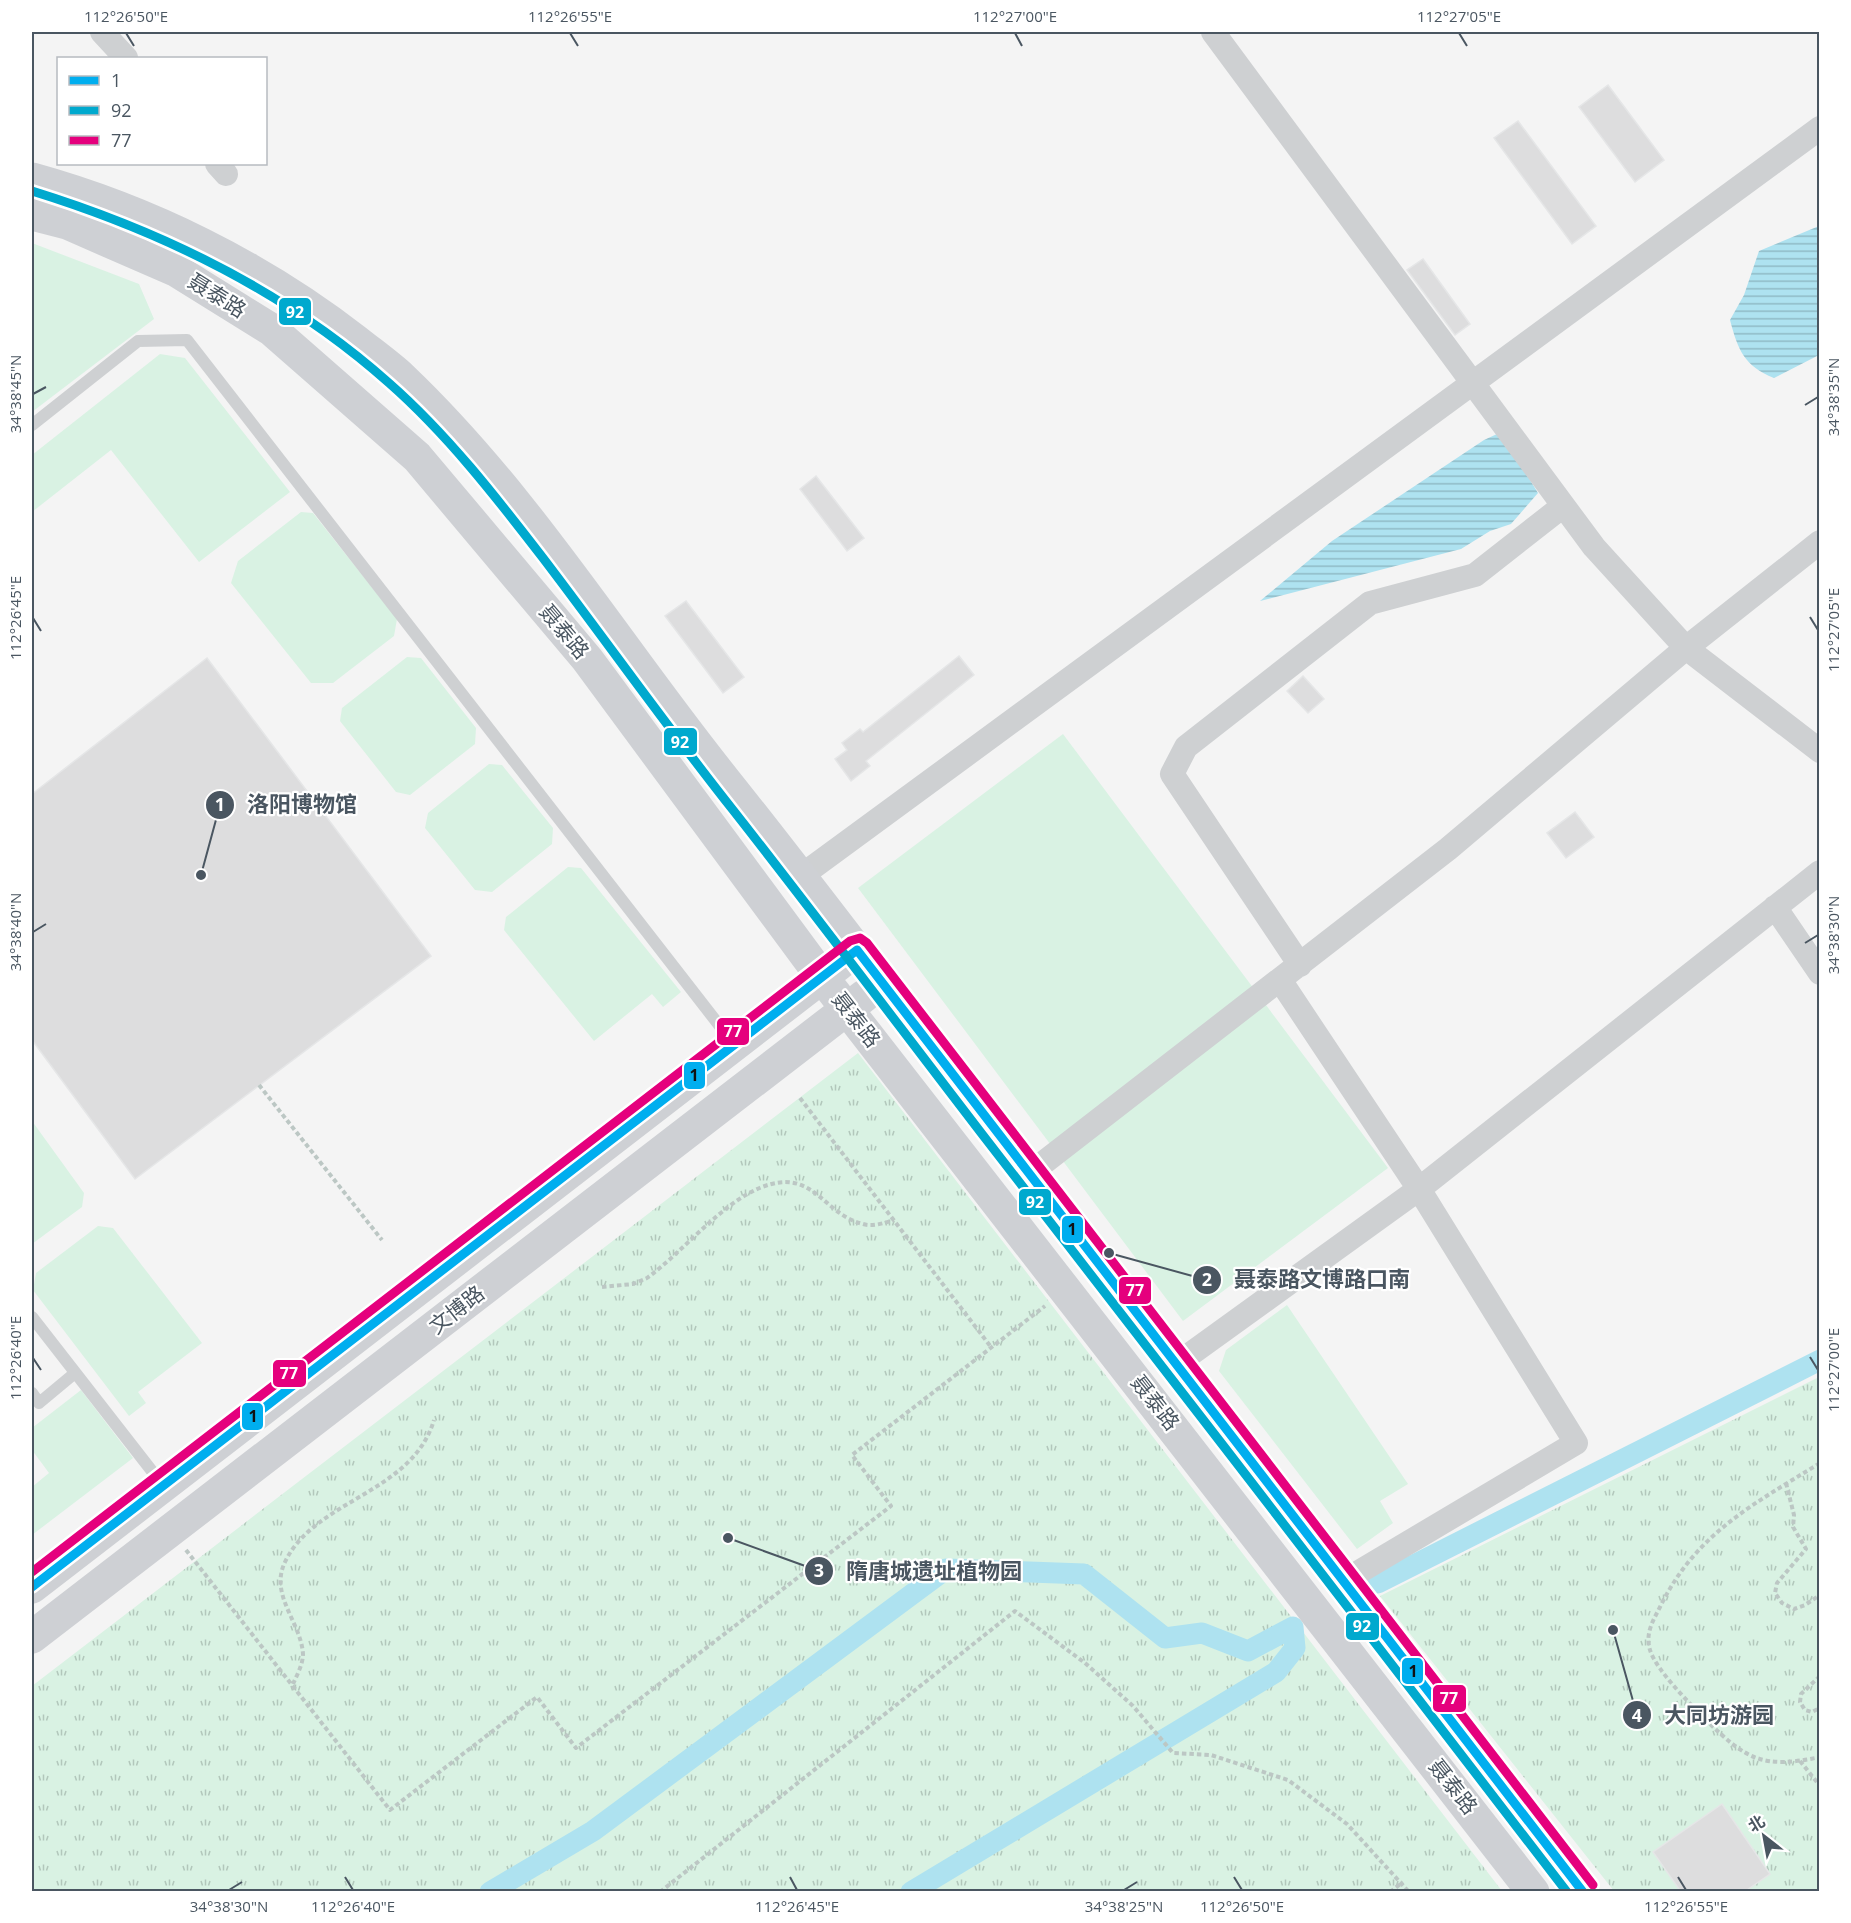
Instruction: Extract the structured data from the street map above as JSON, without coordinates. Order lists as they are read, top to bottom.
{
  "streets": {
    "main road": ["聂泰路", "文博路"]
  },
  "crossings": [
    ["聂泰路", "文博路"]
  ],
  "places": [
    "洛阳博物馆",
    "聂泰路文博路口南",
    "隋唐城遗址植物园",
    "大同坊游园"
  ],
  "lines": ["transit line 92", "transit line 77", "transit line 1"],
  "legend": ["1", "92", "77"],
  "north": "top left",
  "coordinates": [
    "112°26'50\"E",
    "112°26'55\"E",
    "112°27'00\"E",
    "112°27'05\"E",
    "34°38'45\"N",
    "34°38'35\"N",
    "112°26'45\"E",
    "34°38'40\"N",
    "34°38'30\"N",
    "112°26'40\"E",
    "34°38'25\"N"
  ]
}
